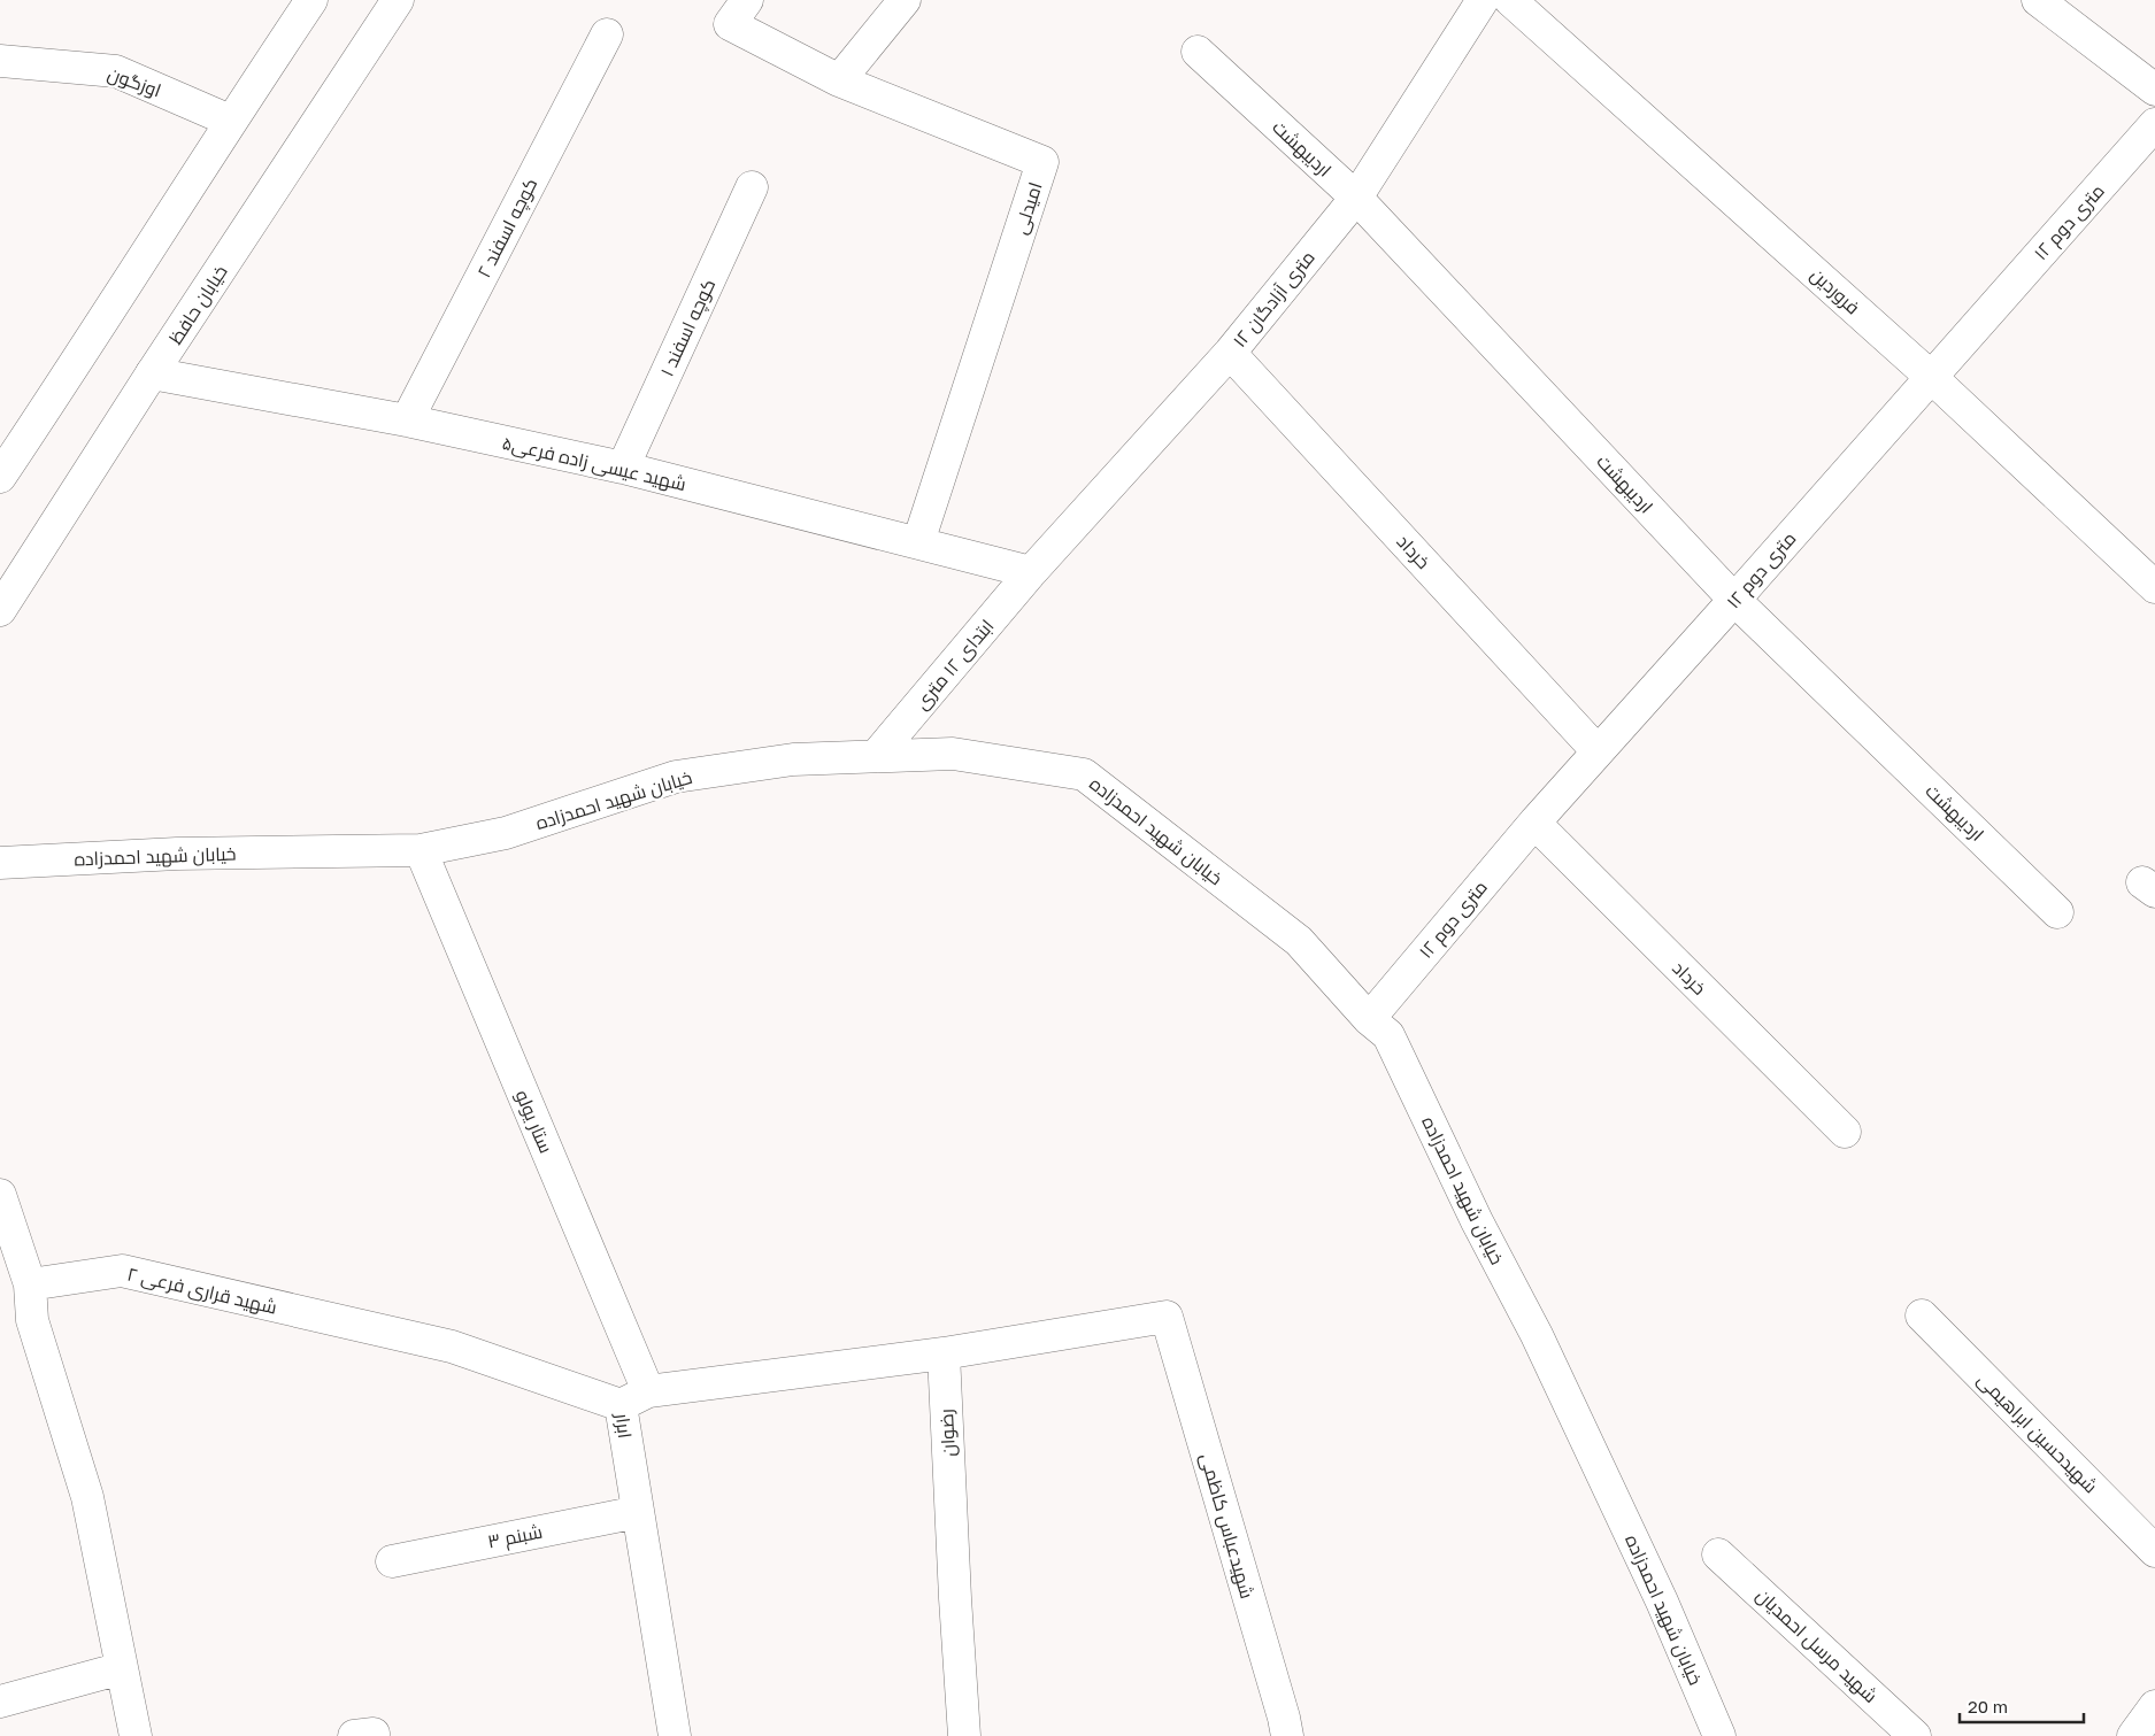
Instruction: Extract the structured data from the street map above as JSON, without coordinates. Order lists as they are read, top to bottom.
{
  "streets": {
    "street": [
      "اوزگون",
      "اردیبهشت",
      "امیدلی",
      "۱۲ متری دوم",
      "کوچه اسفند ۲",
      "فروردین",
      "۱۲ متری آزادگان",
      "خیابان حافظ",
      "کوچه اسفند ۱",
      "شهید عیسی زاده فرعی۵",
      "خرداد",
      "ابتدای ۱۲ متری",
      "خیابان شهید احمدزاده",
      "ستار یولو",
      "شهید قراری فرعی ۲",
      "ابرار",
      "رضوان",
      "شهیدحسین ابراهیمی",
      "شهیدعباس کاظمی",
      "شبنم ۳",
      "شهید مرسل احمدیان"
    ]
  },
  "crossings": [
    ["اردیبهشت", "۱۲ متری دوم"],
    ["اردیبهشت", "۱۲ متری آزادگان"],
    ["امیدلی", "شهید عیسی زاده فرعی۵"],
    ["۱۲ متری دوم", "فروردین"],
    ["۱۲ متری دوم", "خرداد"],
    ["۱۲ متری دوم", "خیابان شهید احمدزاده"],
    ["کوچه اسفند ۲", "شهید عیسی زاده فرعی۵"],
    ["۱۲ متری آزادگان", "شهید عیسی زاده فرعی۵"],
    ["۱۲ متری آزادگان", "خرداد"],
    ["۱۲ متری آزادگان", "ابتدای ۱۲ متری"],
    ["خیابان حافظ", "شهید عیسی زاده فرعی۵"],
    ["کوچه اسفند ۱", "شهید عیسی زاده فرعی۵"],
    ["شهید عیسی زاده فرعی۵", "ابتدای ۱۲ متری"],
    ["ابتدای ۱۲ متری", "خیابان شهید احمدزاده"],
    ["خیابان شهید احمدزاده", "ستار یولو"],
    ["ستار یولو", "ابرار"],
    ["شهید قراری فرعی ۲", "ابرار"],
    ["ابرار", "رضوان"],
    ["ابرار", "شهیدعباس کاظمی"],
    ["ابرار", "شبنم ۳"],
    ["رضوان", "شهیدعباس کاظمی"]
  ],
  "scale_bar": "20 m"
}
